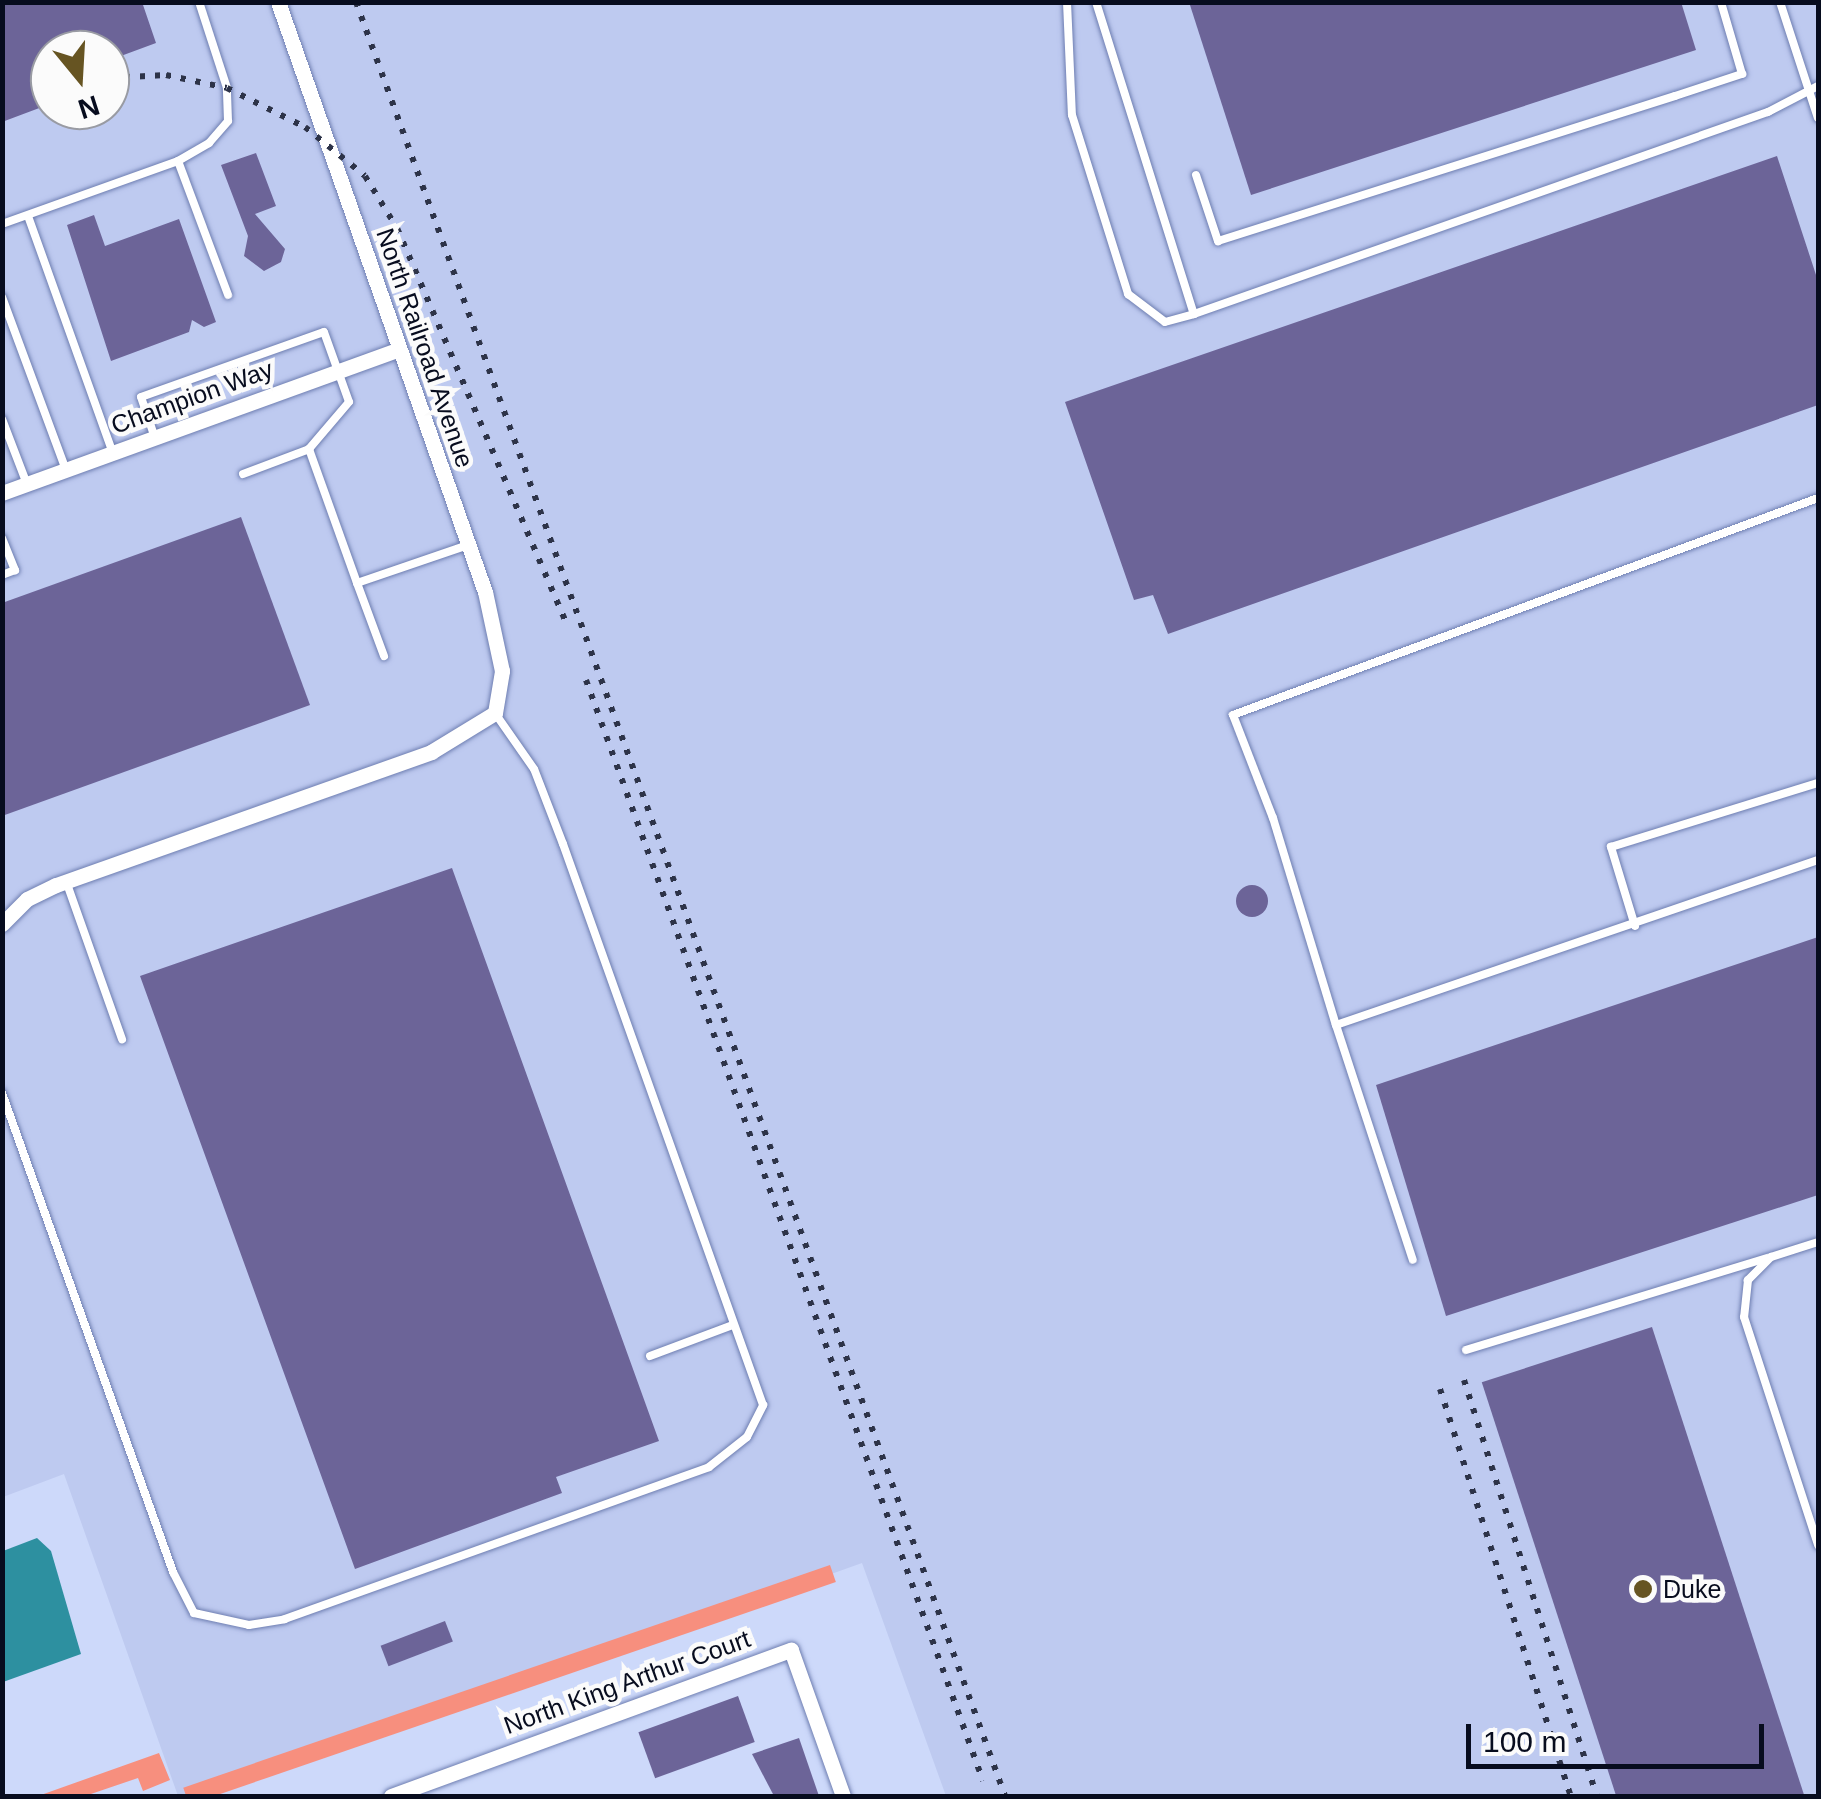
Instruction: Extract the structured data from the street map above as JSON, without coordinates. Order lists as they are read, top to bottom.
{
  "streets": {
    "street": ["North Railroad Avenue", "Champion Way", "North King Arthur Court"]
  },
  "crossings": [
    ["North Railroad Avenue", "Champion Way"]
  ],
  "places": ["Duke"],
  "scale_bar": "100 m",
  "north": "bottom"
}
